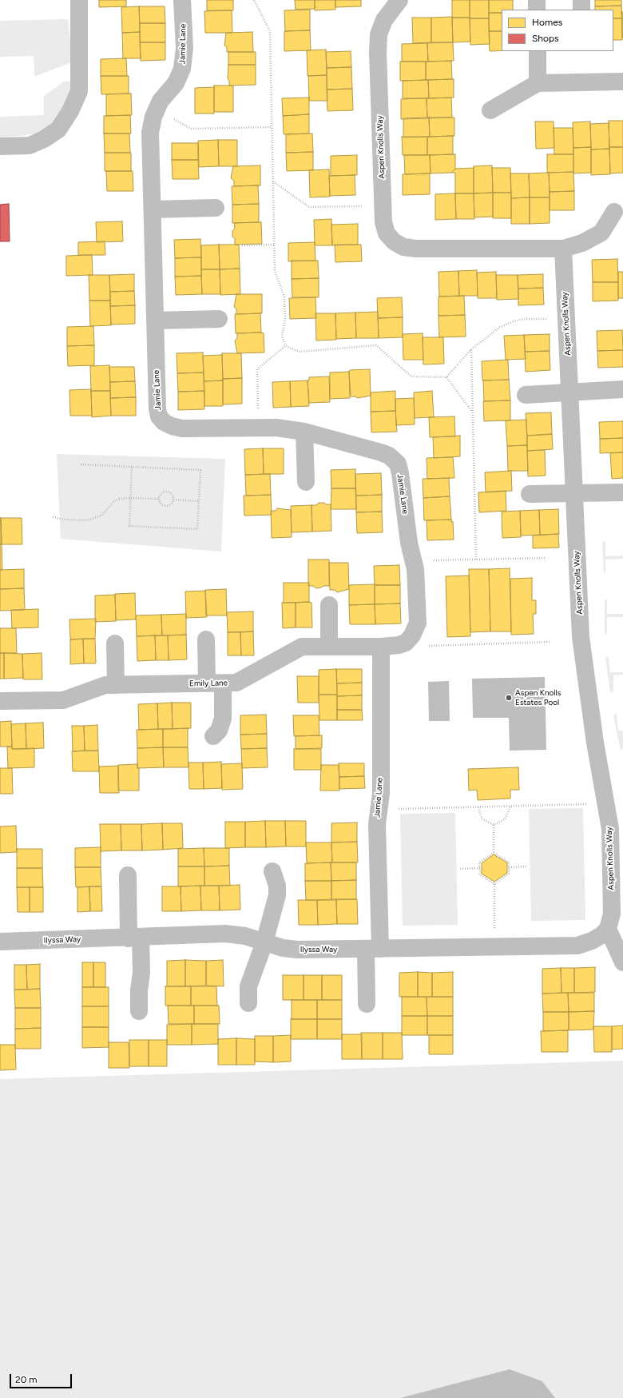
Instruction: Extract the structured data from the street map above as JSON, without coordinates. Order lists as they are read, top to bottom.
{
  "streets": {
    "street": [
      "Jamie Lane",
      "Aspen Knolls Way",
      "Emily Lane",
      "Ilyssa Way"
    ]
  },
  "crossings": [
    ["Jamie Lane", "Emily Lane"],
    ["Jamie Lane", "Ilyssa Way"],
    ["Aspen Knolls Way", "Ilyssa Way"]
  ],
  "places": ["Aspen Knolls Estates Pool"],
  "legend": ["Homes", "Shops"],
  "scale_bar": "20 m"
}
